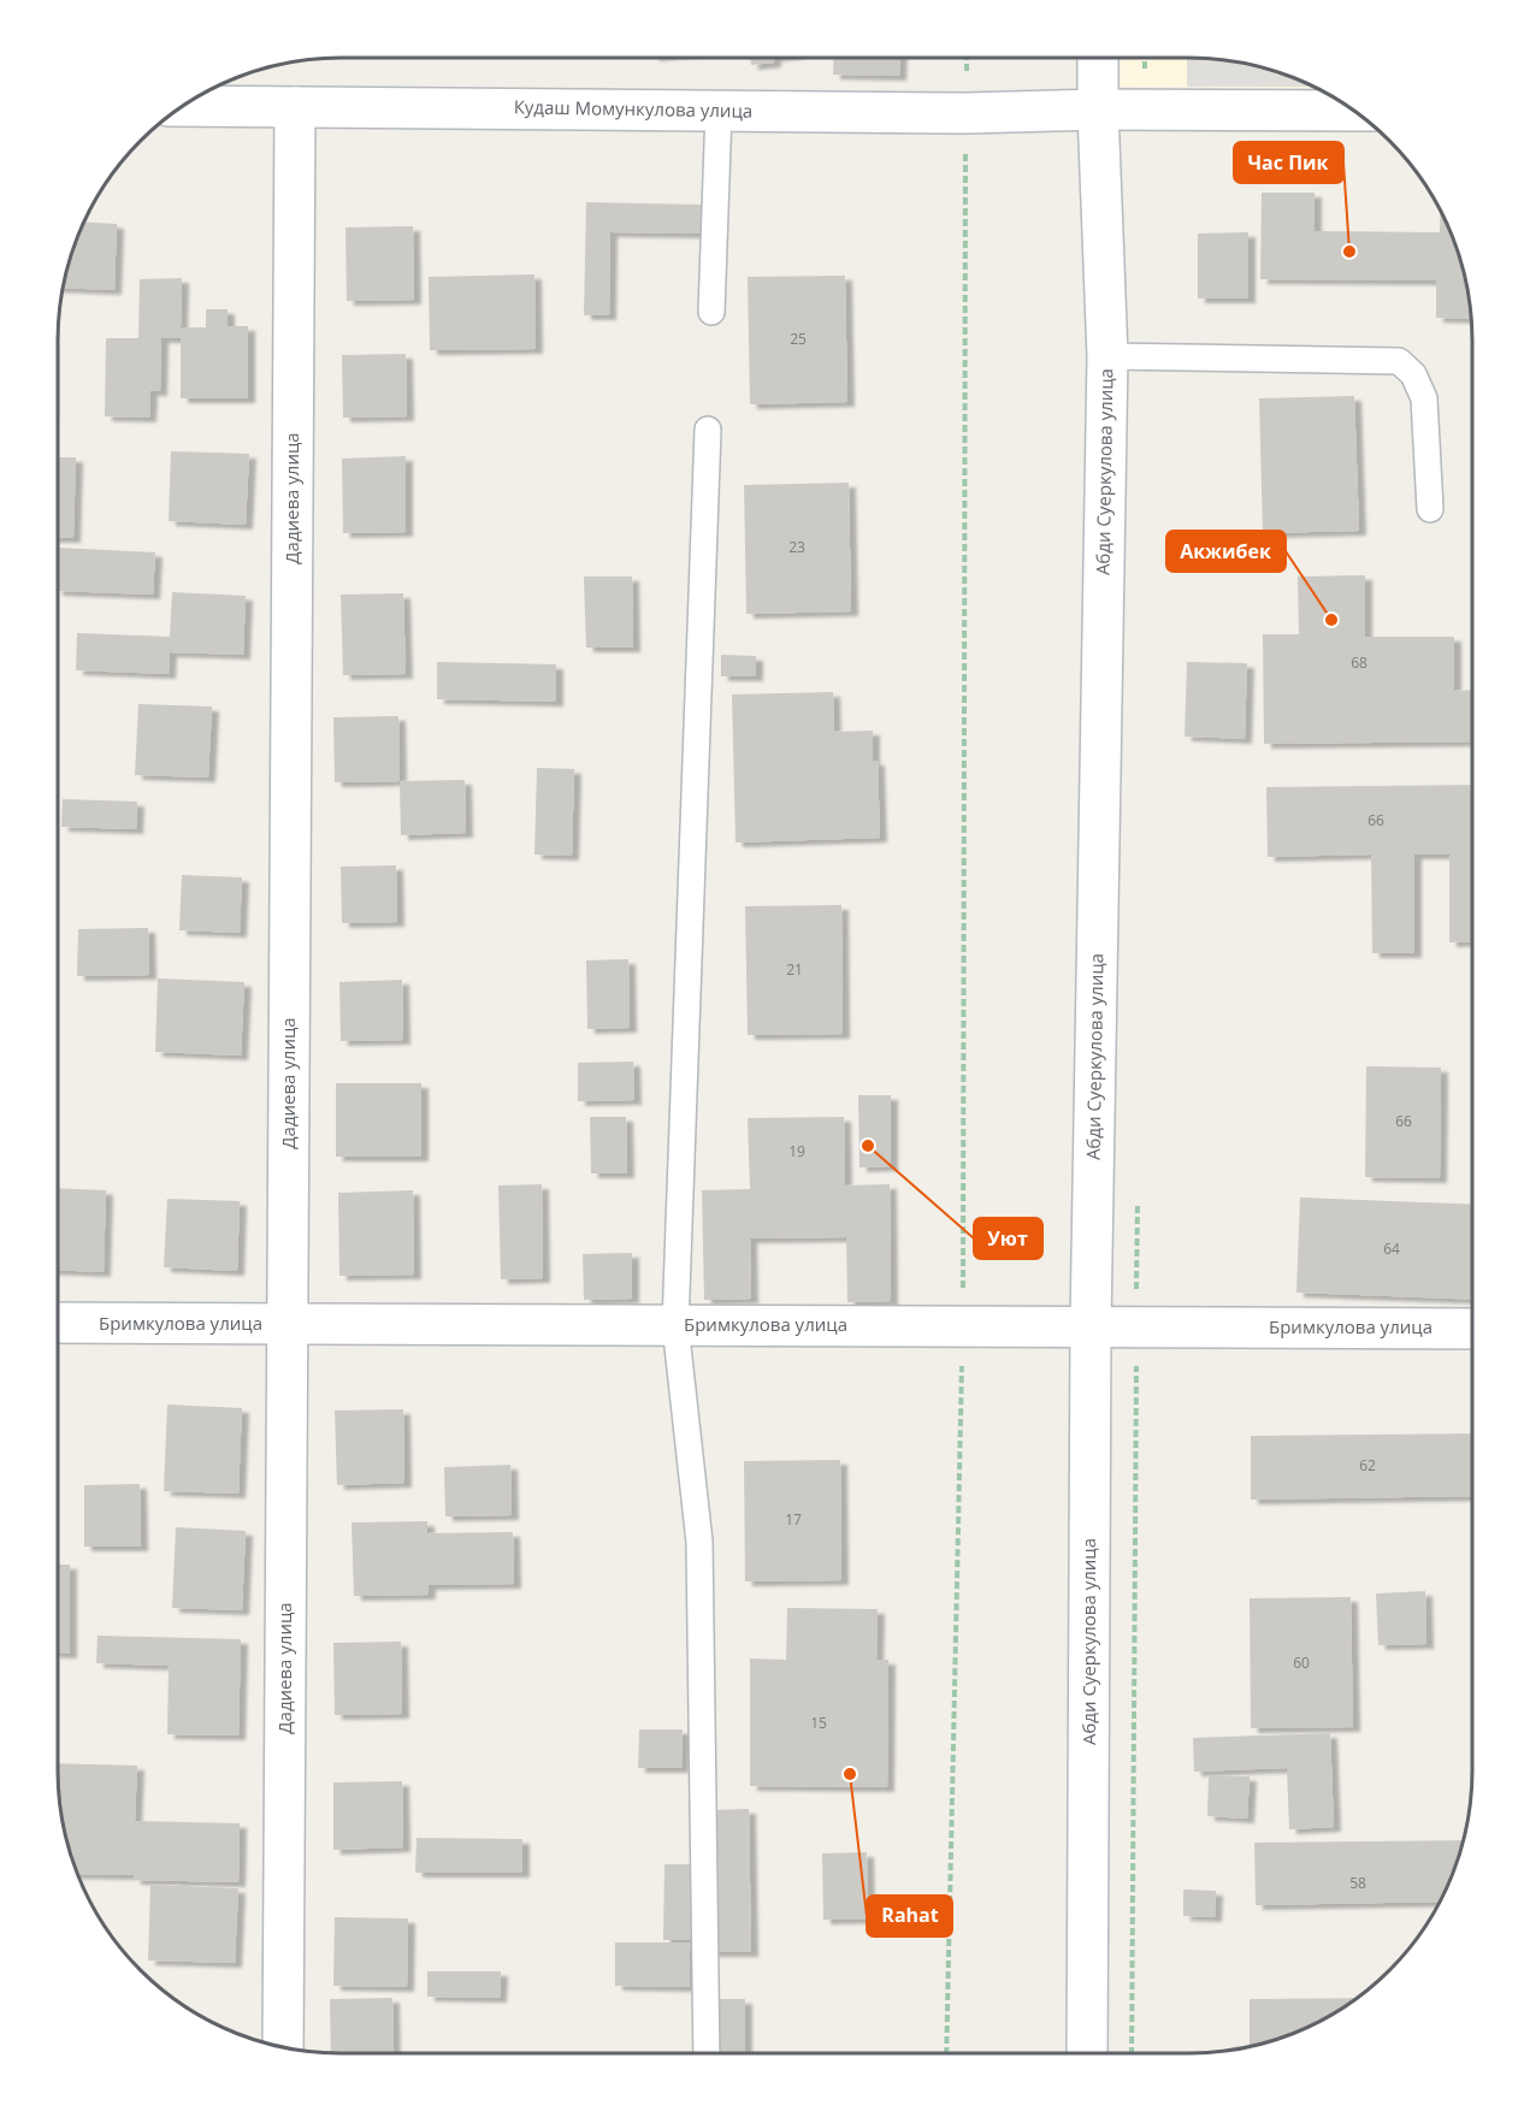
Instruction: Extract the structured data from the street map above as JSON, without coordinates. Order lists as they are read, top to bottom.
{
  "streets": {
    "street": [
      "Кудаш Момункулова улица",
      "Абди Суеркулова улица",
      "Дадиева улица",
      "Бримкулова улица"
    ]
  },
  "crossings": [
    ["Кудаш Момункулова улица", "Абди Суеркулова улица"],
    ["Кудаш Момункулова улица", "Дадиева улица"],
    ["Абди Суеркулова улица", "Бримкулова улица"],
    ["Дадиева улица", "Бримкулова улица"]
  ],
  "places": [
    "Час Пик",
    "Акжибек",
    "Уют",
    "Rahat"
  ],
  "house_numbers": [
    "25",
    "23",
    "68",
    "66",
    "21",
    "66",
    "19",
    "64",
    "62",
    "17",
    "60",
    "15",
    "58"
  ]
}
